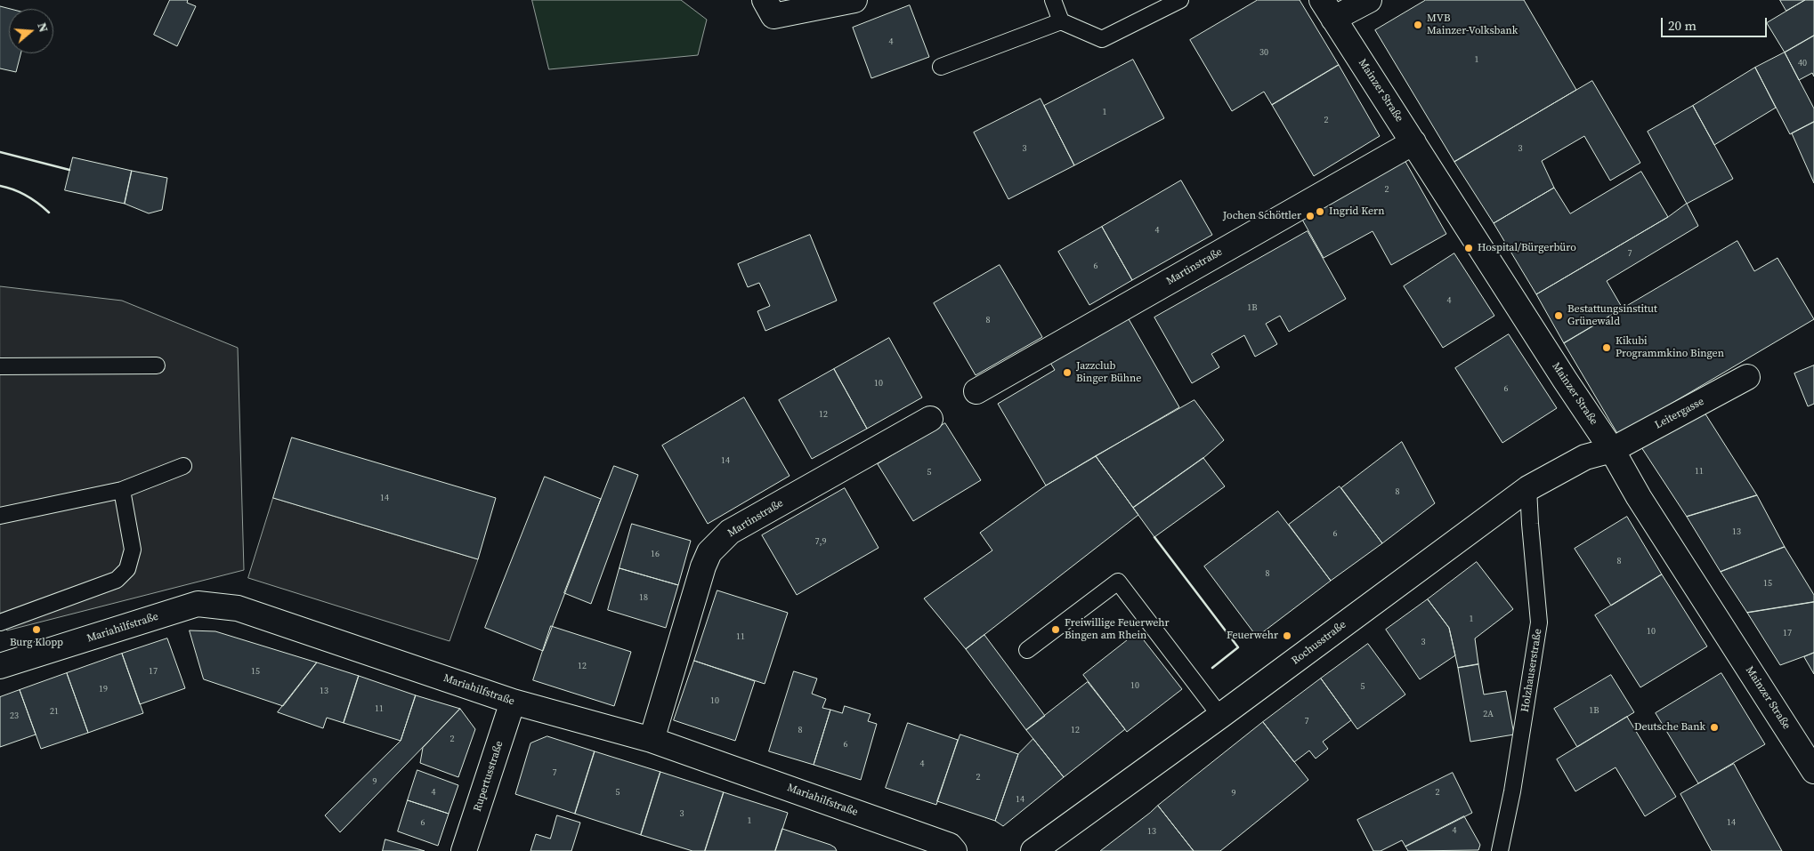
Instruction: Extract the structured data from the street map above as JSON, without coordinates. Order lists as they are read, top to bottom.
{
  "streets": {
    "street": [
      "Mainzer Straße",
      "Martinstraße",
      "Leitergasse",
      "Mariahilfstraße",
      "Rochusstraße",
      "Rupertusstraße"
    ],
    "lane": ["Holzhauserstraße"]
  },
  "crossings": [
    ["Mainzer Straße", "Martinstraße"],
    ["Mainzer Straße", "Leitergasse"],
    ["Mainzer Straße", "Rochusstraße"],
    ["Martinstraße", "Mariahilfstraße"],
    ["Leitergasse", "Rochusstraße"],
    ["Mariahilfstraße", "Rupertusstraße"],
    ["Rochusstraße", "Holzhauserstraße"]
  ],
  "places": [
    "MVB Mainzer-Volksbank",
    "Ingrid Kern",
    "Jochen Schöttler",
    "Hospital/Bürgerbüro",
    "Bestattungsinstitut Grünewald",
    "Kikubi Programmkino Bingen",
    "Jazzclub Binger Bühne",
    "Burg Klopp",
    "Freiwillige Feuerwehr Bingen am Rhein",
    "Feuerwehr",
    "Deutsche Bank"
  ],
  "house_numbers": [
    "4",
    "30",
    "1",
    "40",
    "1",
    "2",
    "3",
    "3",
    "2",
    "4",
    "7",
    "6",
    "4",
    "1B",
    "8",
    "10",
    "6",
    "12",
    "14",
    "11",
    "5",
    "8",
    "14",
    "13",
    "6",
    "7,9",
    "16",
    "8",
    "8",
    "15",
    "18",
    "1",
    "10",
    "17",
    "11",
    "3",
    "12",
    "17",
    "15",
    "10",
    "5",
    "19",
    "13",
    "10",
    "11",
    "1B",
    "21",
    "2A",
    "23",
    "7",
    "8",
    "12",
    "2",
    "6",
    "4",
    "7",
    "2",
    "9",
    "4",
    "5",
    "2",
    "9",
    "14",
    "3",
    "1",
    "6",
    "14",
    "4",
    "13"
  ],
  "scale_bar": "20 m",
  "north": "right"
}
